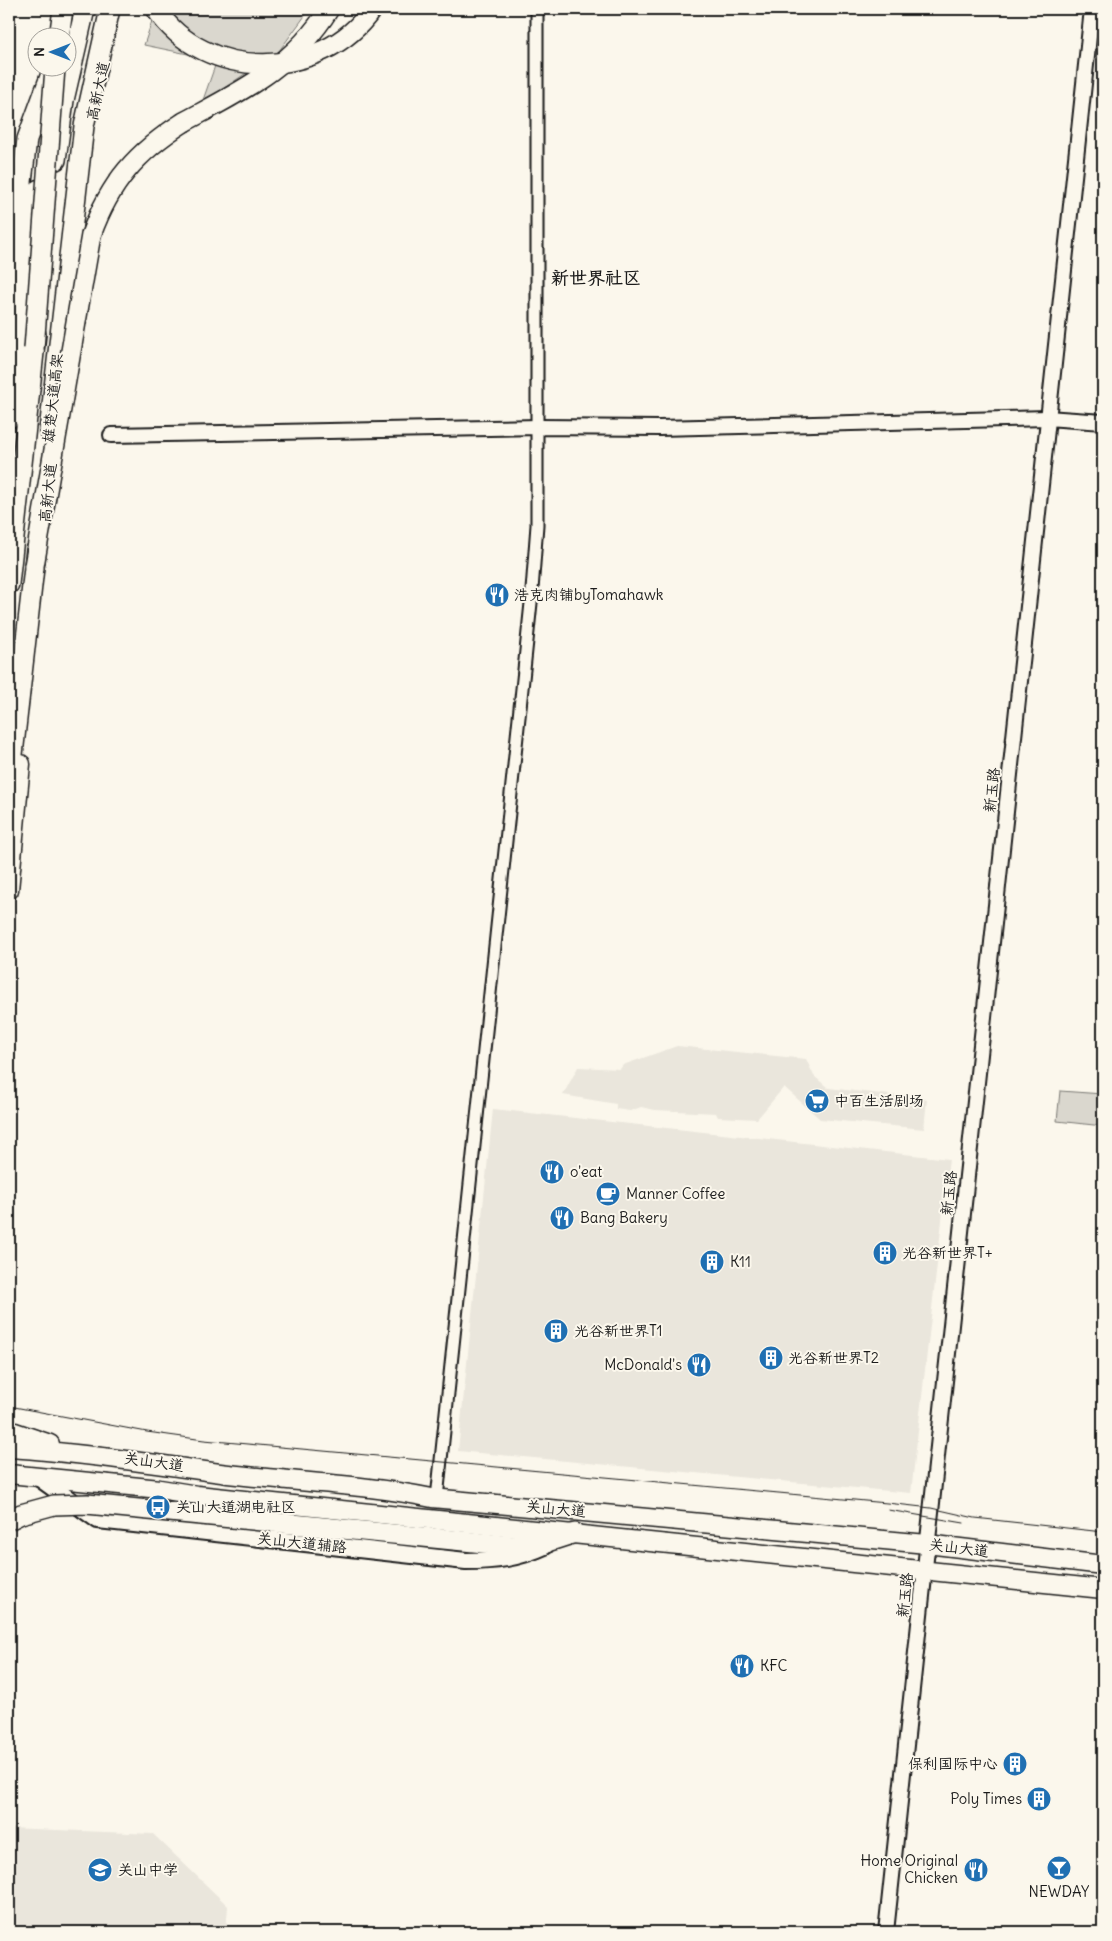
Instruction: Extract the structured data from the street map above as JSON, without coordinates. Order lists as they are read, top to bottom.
{
  "streets": {
    "highway": ["雄楚大道高架"],
    "main road": ["高新大道", "关山大道", "关山大道辅路"],
    "street": ["新玉路"]
  },
  "crossings": [
    ["新玉路", "关山大道"],
    ["关山大道", "关山大道辅路"]
  ],
  "districts": ["新世界社区"],
  "places": {
    "restaurant": [
      "浩克肉铺byTomahawk",
      "o'eat",
      "Bang Bakery",
      "McDonald's",
      "KFC",
      "Home Original Chicken"
    ],
    "supermarket": ["中百生活剧场"],
    "cafe": ["Manner Coffee"],
    "building": [
      "光谷新世界T+",
      "K11",
      "光谷新世界T1",
      "光谷新世界T2",
      "保利国际中心",
      "Poly Times"
    ],
    "bus stop": ["关山大道湖电社区"],
    "bar": ["NEWDAY"],
    "school or university": ["关山中学"]
  },
  "north": "left"
}
